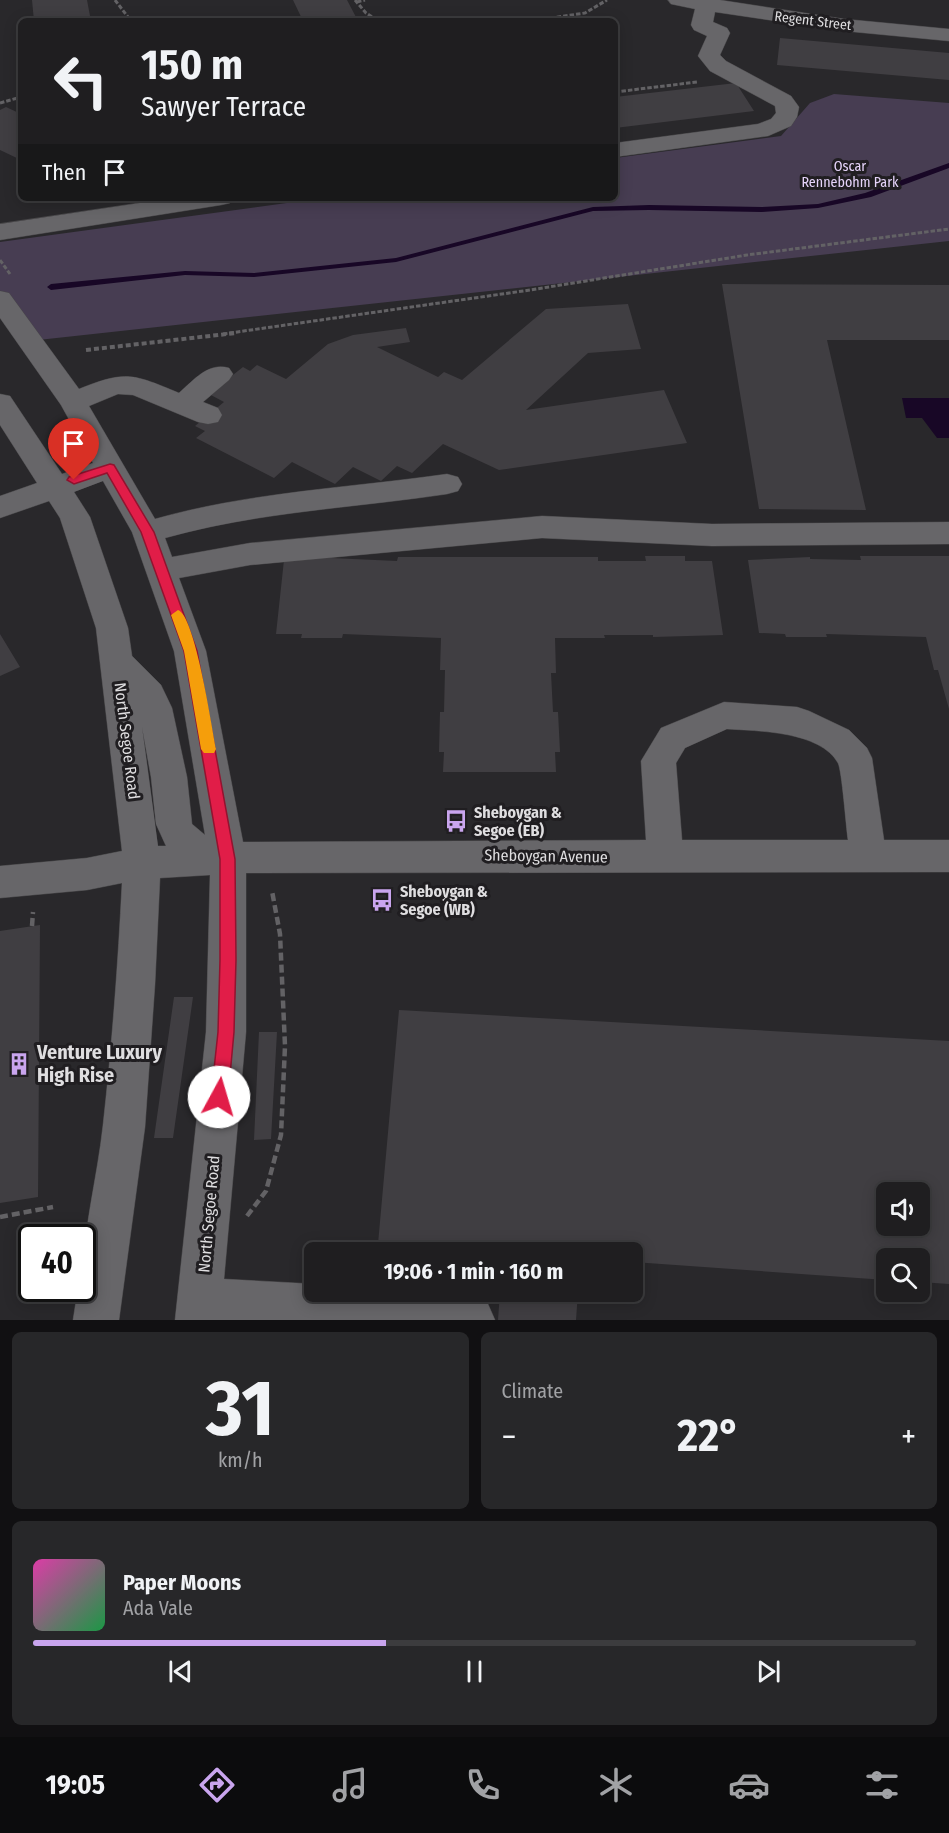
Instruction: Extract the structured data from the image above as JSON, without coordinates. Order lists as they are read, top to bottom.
{
  "streets": {
    "street": ["Regent Street", "North Segoe Road", "Sheboygan Avenue"]
  },
  "crossings": [
    ["North Segoe Road", "Sheboygan Avenue"]
  ],
  "parks": ["Oscar Rennebohm Park"],
  "places": {
    "bus stop": ["Sheboygan & Segoe (EB)", "Sheboygan & Segoe (WB)"],
    "building": ["Venture Luxury High Rise"]
  },
  "page": {
    "turn": ["150 m", "Sawyer Terrace"],
    "then": "Then",
    "limit": "40",
    "trip": "19:06 · 1 min · 160 m",
    "tile": [
      ["31", "km/h"],
      "Climate"
    ],
    "heat": ["−", "22°", "+"],
    "song": ["Paper Moons", "Ada Vale"],
    "tabs": "19:05"
  }
}
